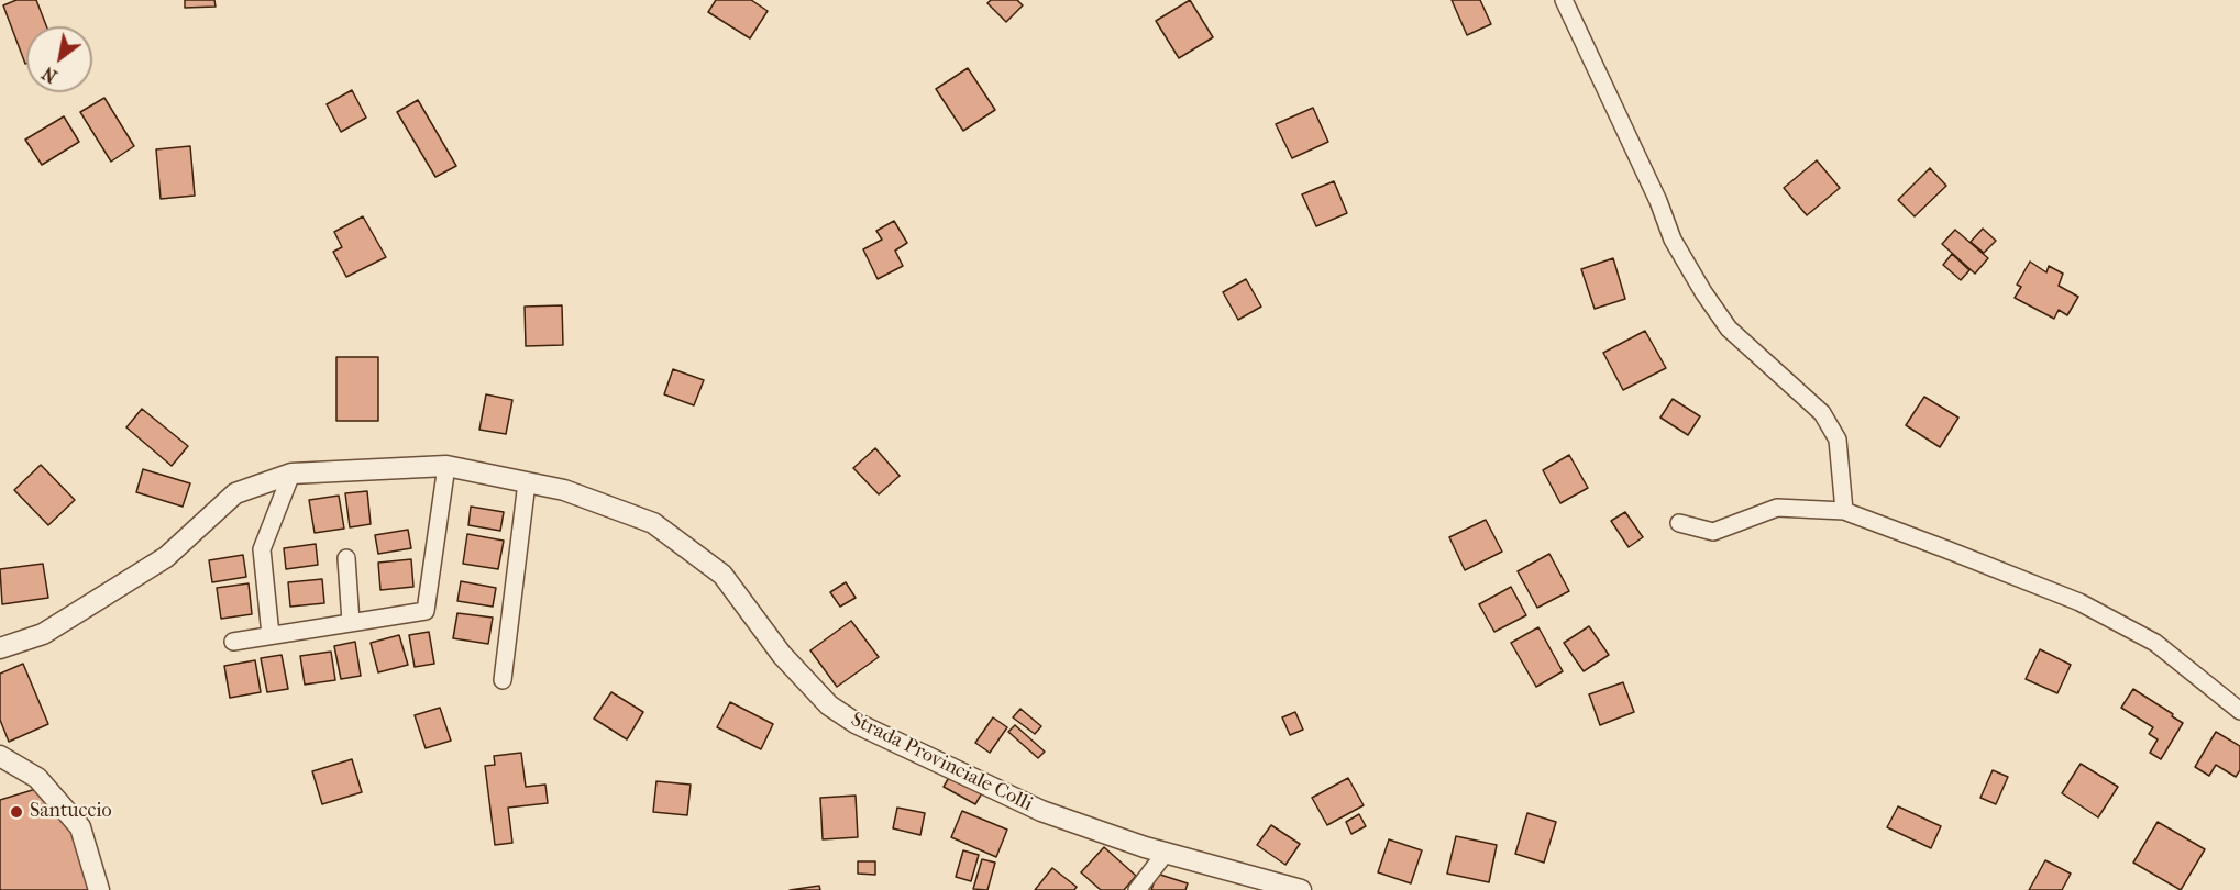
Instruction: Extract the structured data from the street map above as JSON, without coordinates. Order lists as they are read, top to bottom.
{
  "streets": {
    "street": ["Strada Provinciale Colli"]
  },
  "places": ["Santuccio"],
  "north": "bottom left"
}
